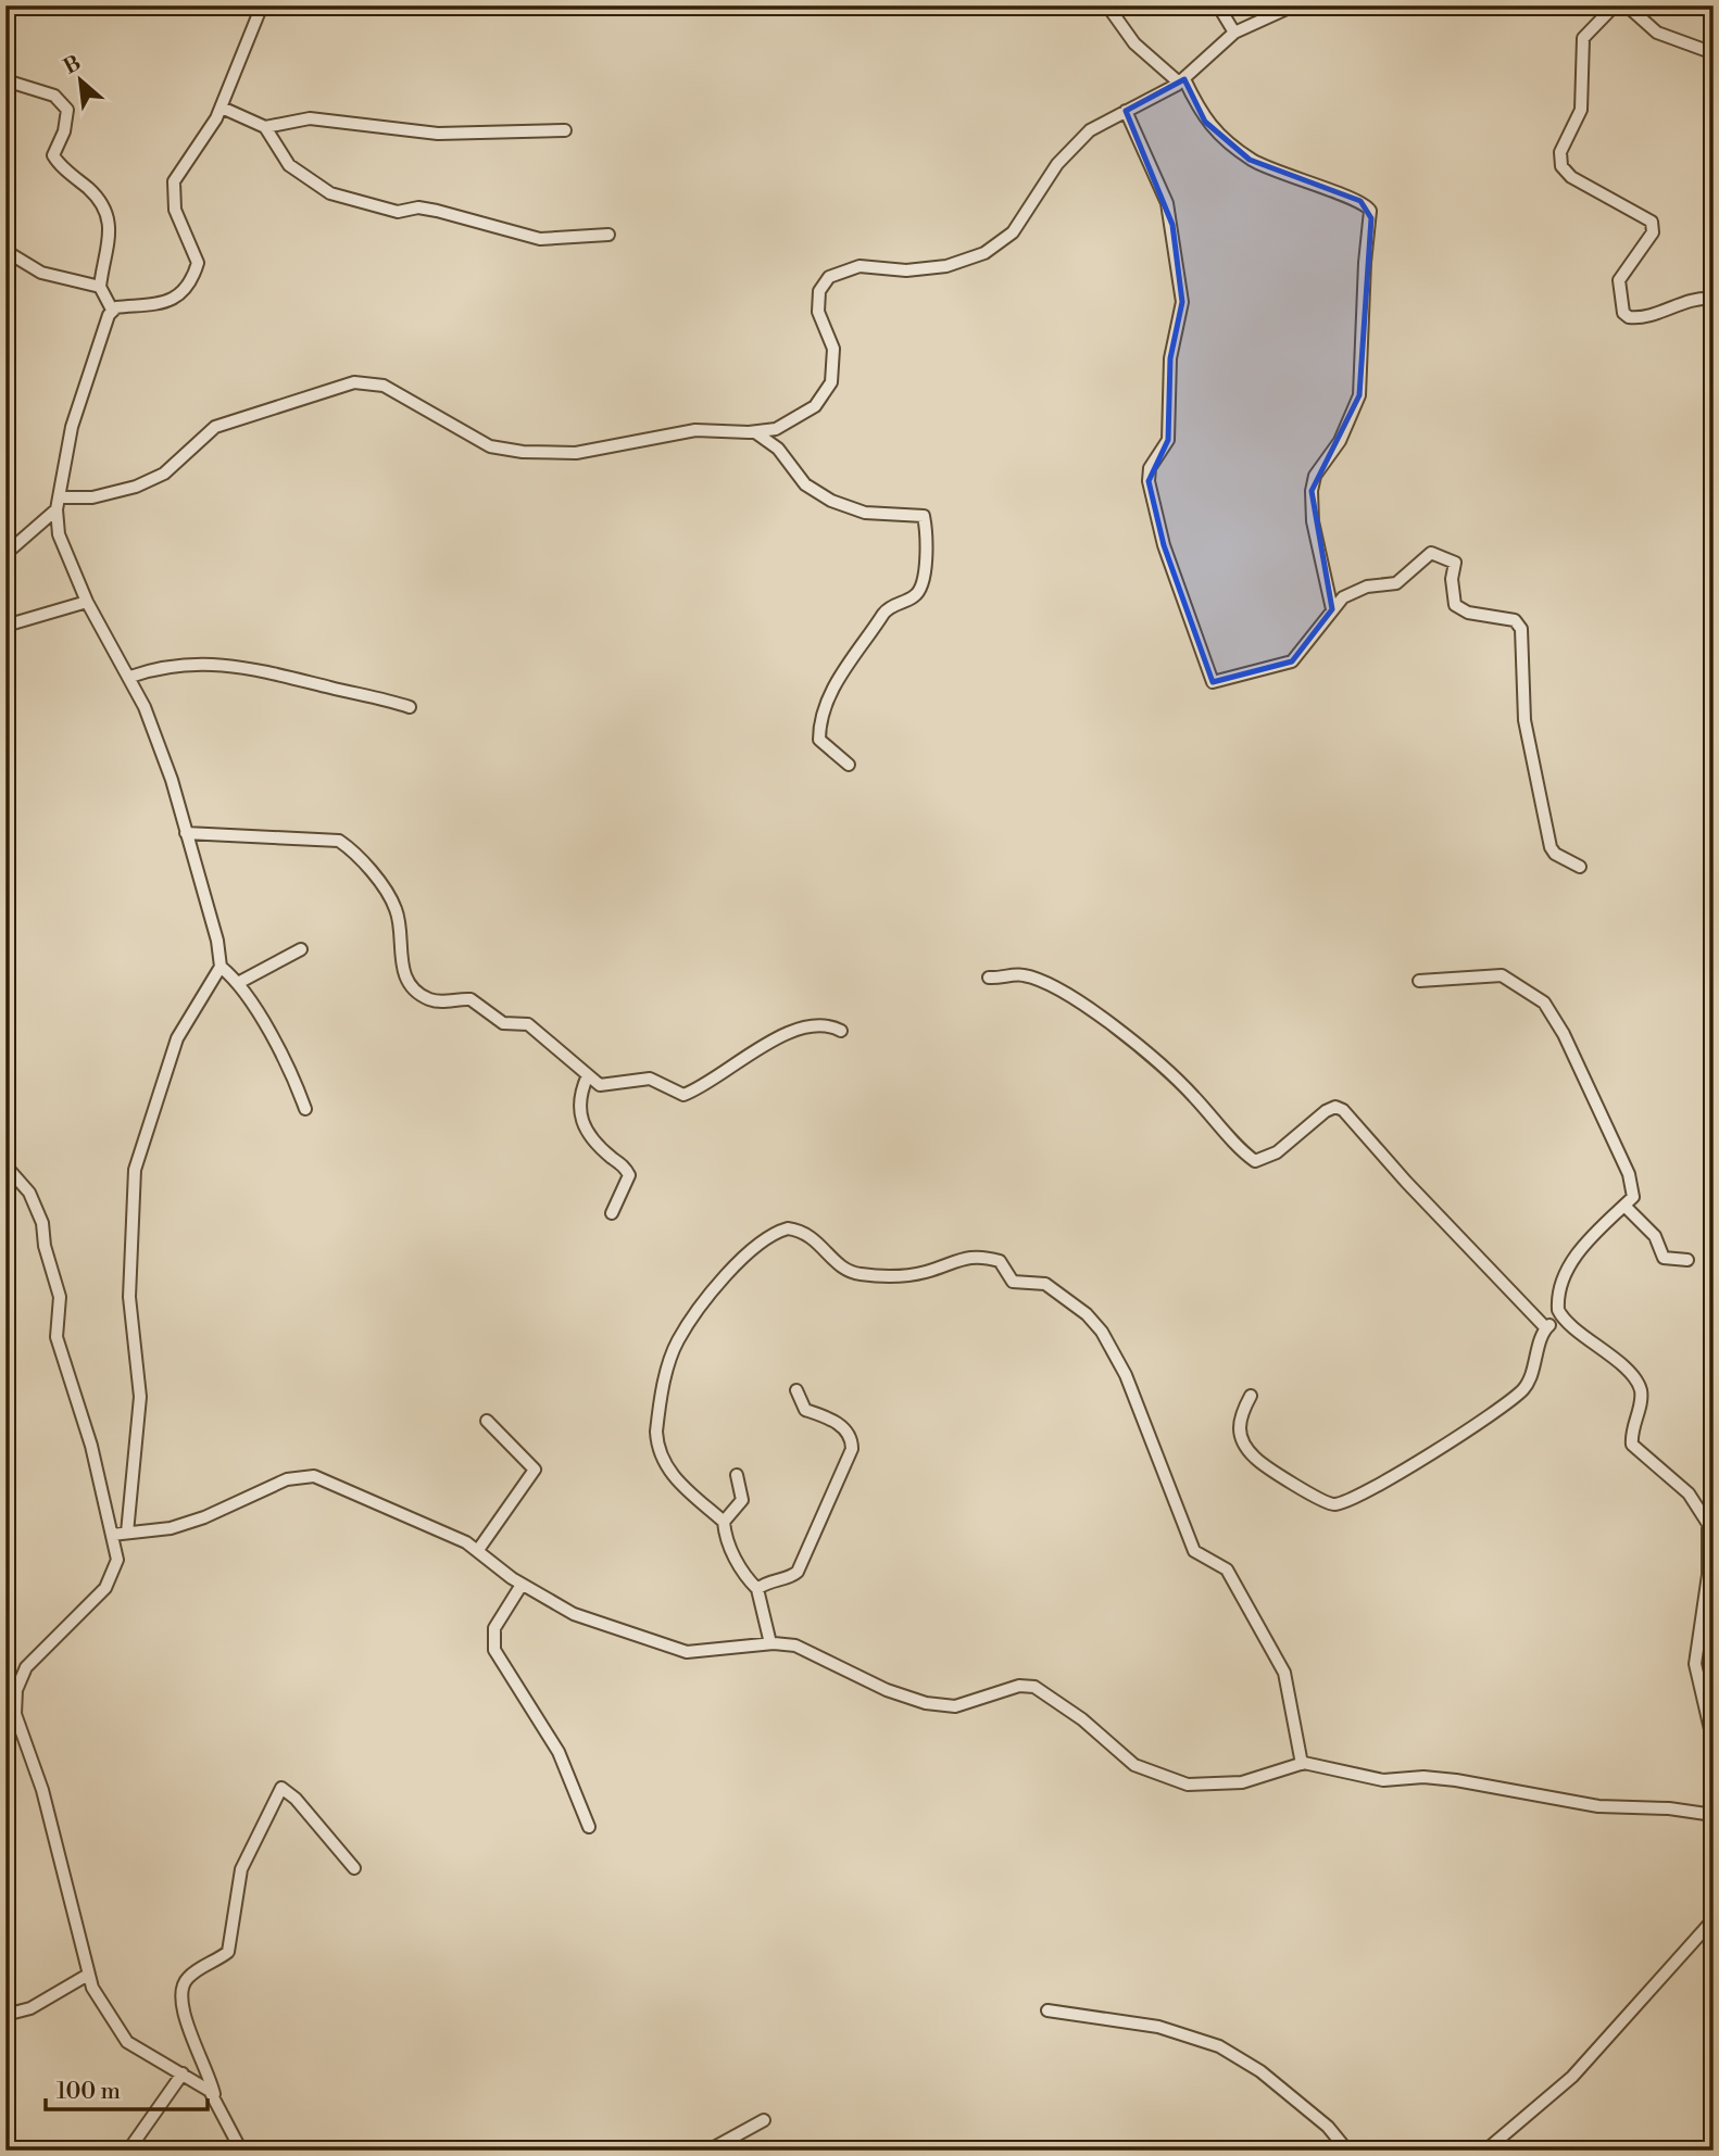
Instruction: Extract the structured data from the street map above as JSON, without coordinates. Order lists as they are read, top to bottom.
{
  "scale_bar": "100 m",
  "north": "top left"
}
